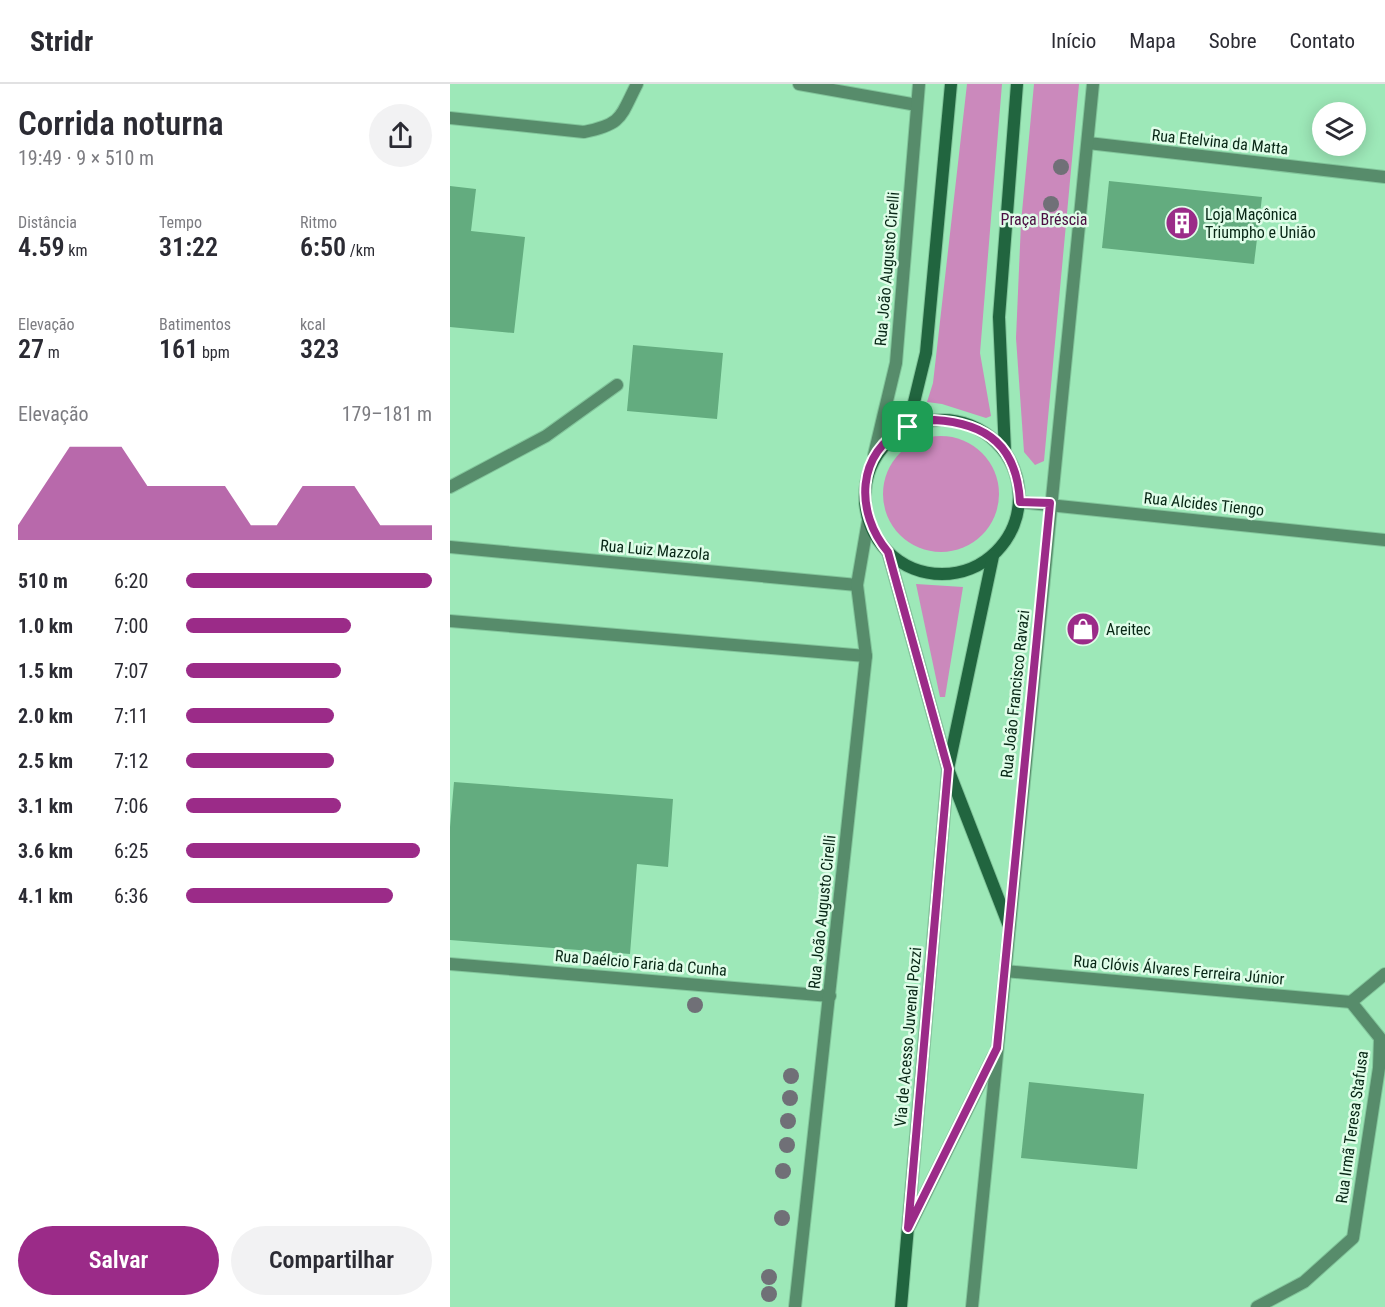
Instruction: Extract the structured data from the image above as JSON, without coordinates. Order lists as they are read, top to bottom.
{
  "streets": {
    "main road": ["Via de Acesso Juvenal Pozzi"],
    "street": [
      "Rua Etelvina da Matta",
      "Rua João Augusto Cirelli",
      "Rua Alcides Tiengo",
      "Rua Luiz Mazzola",
      "Rua João Francisco Ravazi",
      "Rua Daélcio Faria da Cunha",
      "Rua Clóvis Álvares Ferreira Júnior",
      "Rua Irmã Teresa Stafusa"
    ]
  },
  "crossings": [
    ["Rua Etelvina da Matta", "Rua João Francisco Ravazi"],
    ["Rua João Augusto Cirelli", "Rua Alcides Tiengo"],
    ["Rua João Augusto Cirelli", "Rua Luiz Mazzola"],
    ["Rua João Augusto Cirelli", "Rua Daélcio Faria da Cunha"],
    ["Rua João Augusto Cirelli", "Via de Acesso Juvenal Pozzi"],
    ["Rua Alcides Tiengo", "Rua João Francisco Ravazi"],
    ["Rua Alcides Tiengo", "Via de Acesso Juvenal Pozzi"],
    ["Rua João Francisco Ravazi", "Rua Clóvis Álvares Ferreira Júnior"],
    ["Rua Clóvis Álvares Ferreira Júnior", "Rua Irmã Teresa Stafusa"]
  ],
  "parks": ["Praça Bréscia"],
  "places": {
    "building": ["Loja Maçônica Triumpho e União"],
    "shop": ["Areitec"]
  },
  "page": {
    "header": "Stridr",
    "nav": [
      "Início",
      "Mapa",
      "Sobre",
      "Contato"
    ],
    "heading": ["Corrida noturna", "19:49 · 9 × 510 m"],
    "stats": [
      ["Distância", "4.59 km"],
      ["Tempo", "31:22"],
      ["Ritmo", "6:50 /km"],
      ["Elevação", "27 m"],
      ["Batimentos", "161 bpm"],
      ["kcal", "323"]
    ],
    "chart": ["Elevação", "179–181 m"],
    "list": [
      {
        "name": "510 m",
        "note": "6:20"
      },
      {
        "name": "1.0 km",
        "note": "7:00"
      },
      {
        "name": "1.5 km",
        "note": "7:07"
      },
      {
        "name": "2.0 km",
        "note": "7:11"
      },
      {
        "name": "2.5 km",
        "note": "7:12"
      },
      {
        "name": "3.1 km",
        "note": "7:06"
      },
      {
        "name": "3.6 km",
        "note": "6:25"
      },
      {
        "name": "4.1 km",
        "note": "6:36"
      }
    ],
    "buttons": ["Salvar", "Compartilhar"]
  }
}
